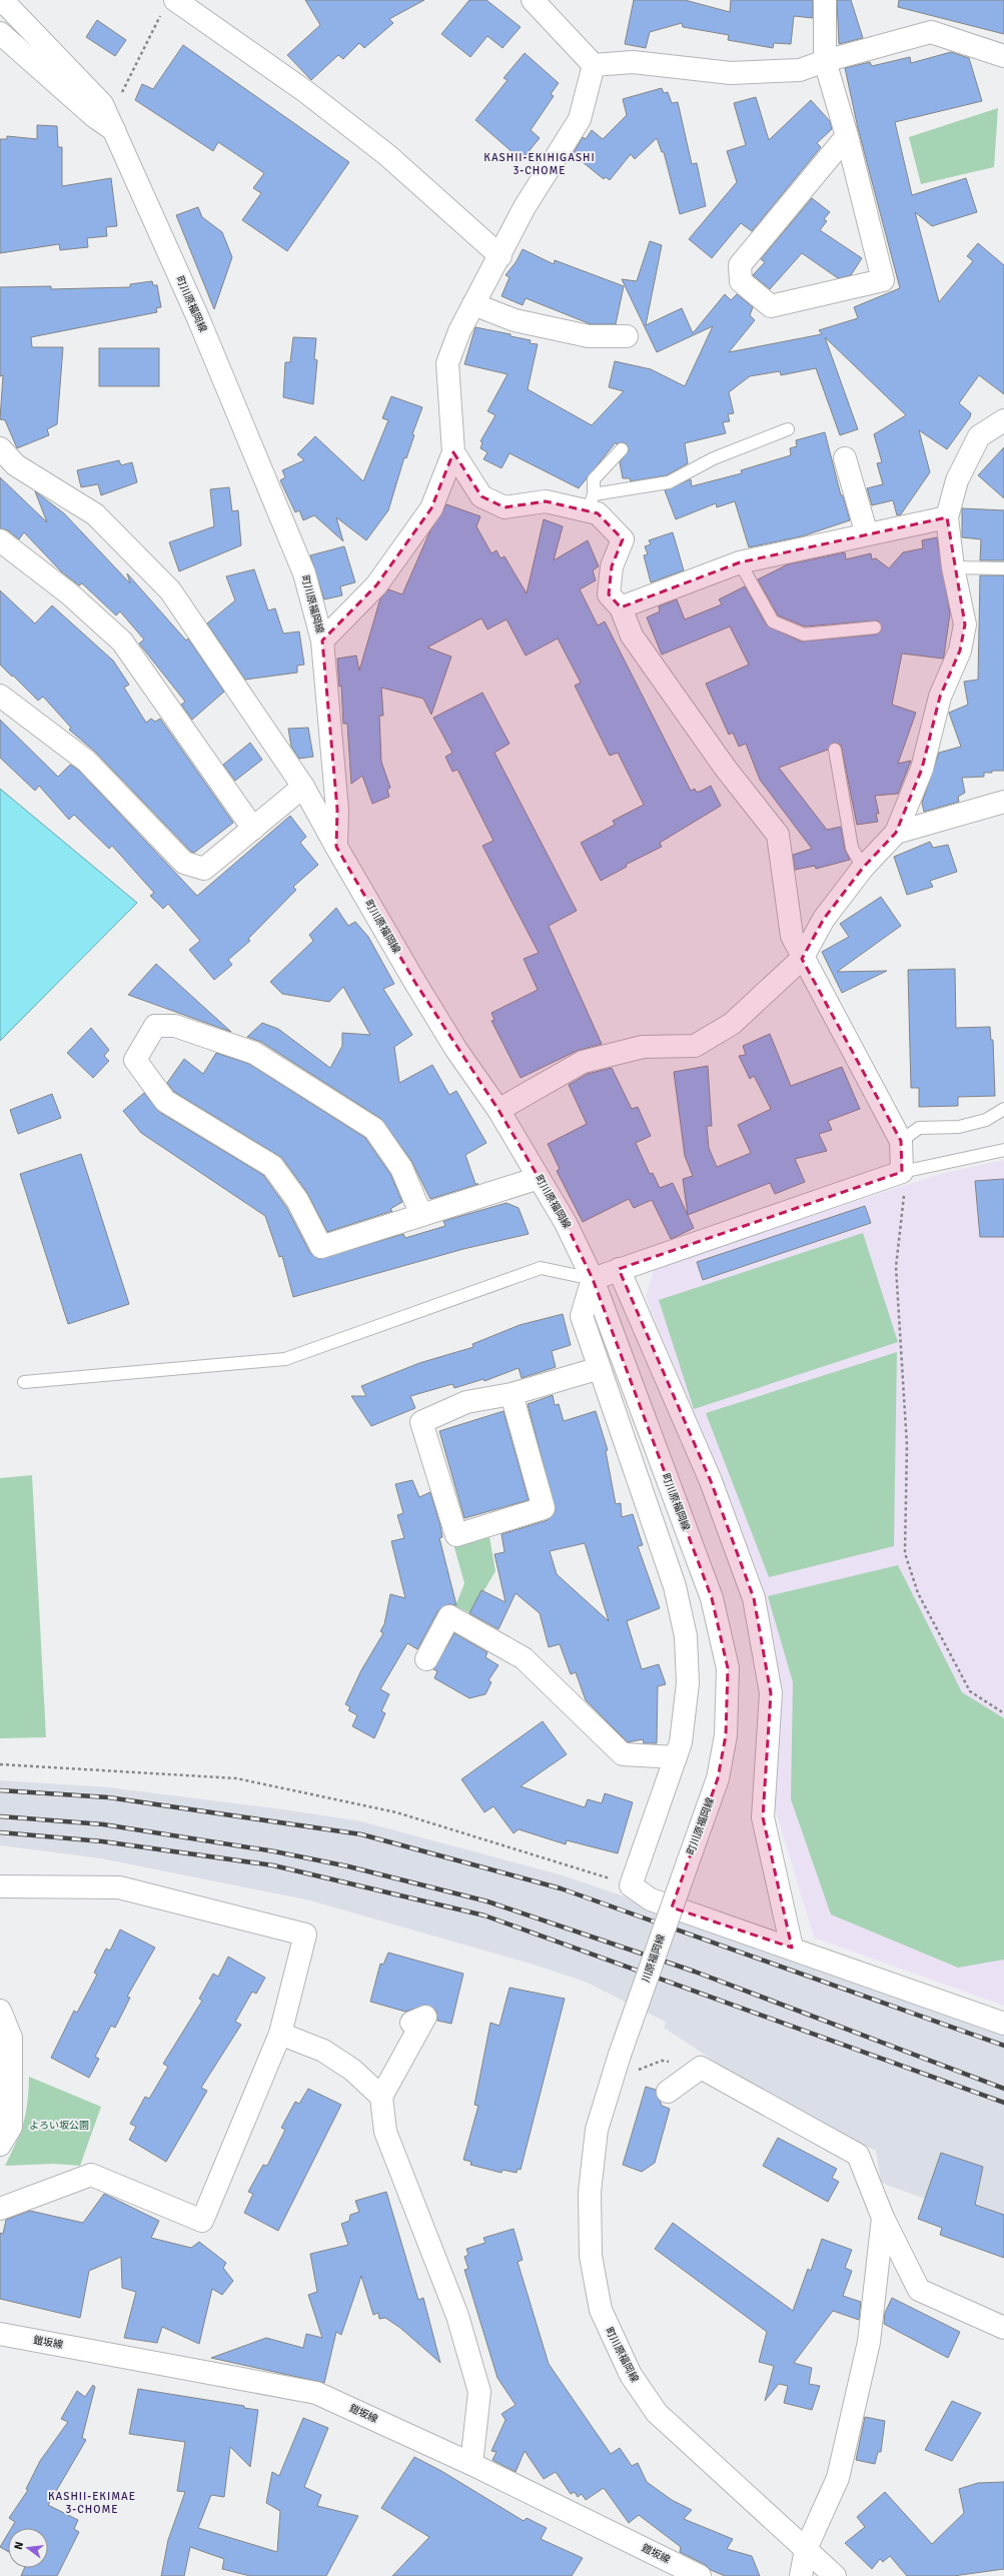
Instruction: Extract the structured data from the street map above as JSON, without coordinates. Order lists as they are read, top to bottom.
{
  "streets": {
    "street": ["町川原福岡線", "川原福岡線", "鎧坂線"]
  },
  "crossings": [
    ["町川原福岡線", "川原福岡線"]
  ],
  "districts": ["KASHII-EKIHIGASHI 3-CHOME", "KASHII-EKIMAE 3-CHOME"],
  "parks": ["よろい坂公園"],
  "north": "left"
}
